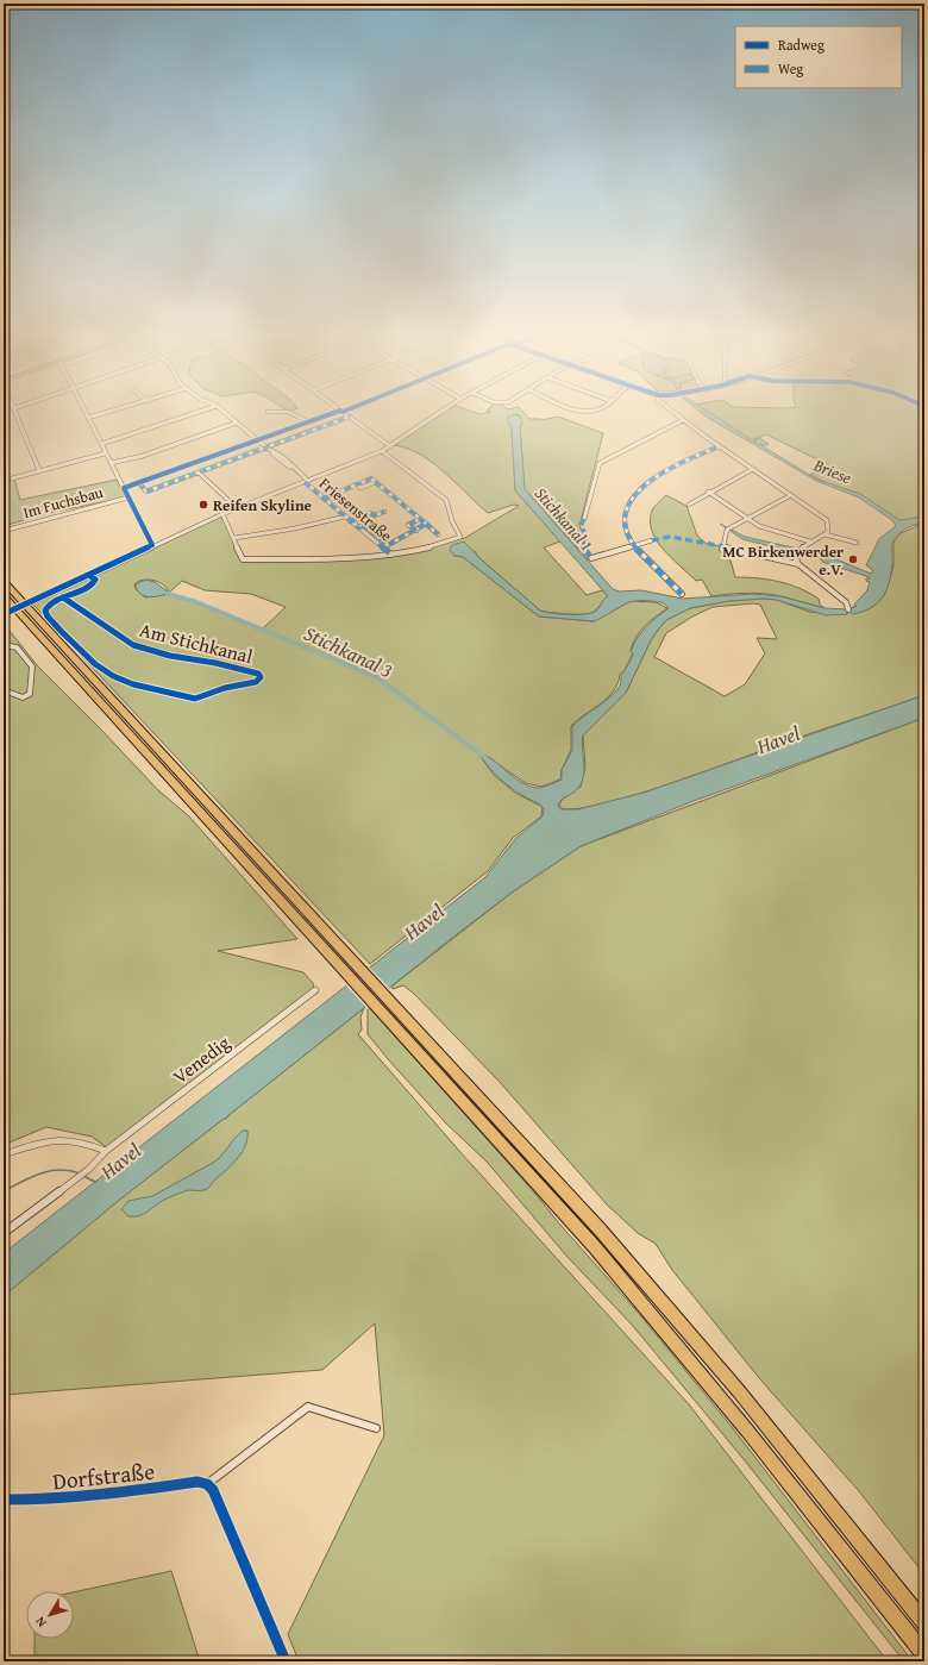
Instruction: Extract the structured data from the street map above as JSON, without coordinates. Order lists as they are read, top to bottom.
{
  "streets": {
    "main road": ["Dorfstraße"],
    "street": [
      "Im Fuchsbau",
      "Friesenstraße",
      "Am Stichkanal",
      "Venedig"
    ]
  },
  "water": [
    "Briese",
    "Stichkanal 1",
    "Stichkanal 3",
    "Havel"
  ],
  "places": ["Reifen Skyline", "MC Birkenwerder e.V."],
  "legend": ["Radweg", "Weg"],
  "north": "bottom left"
}
